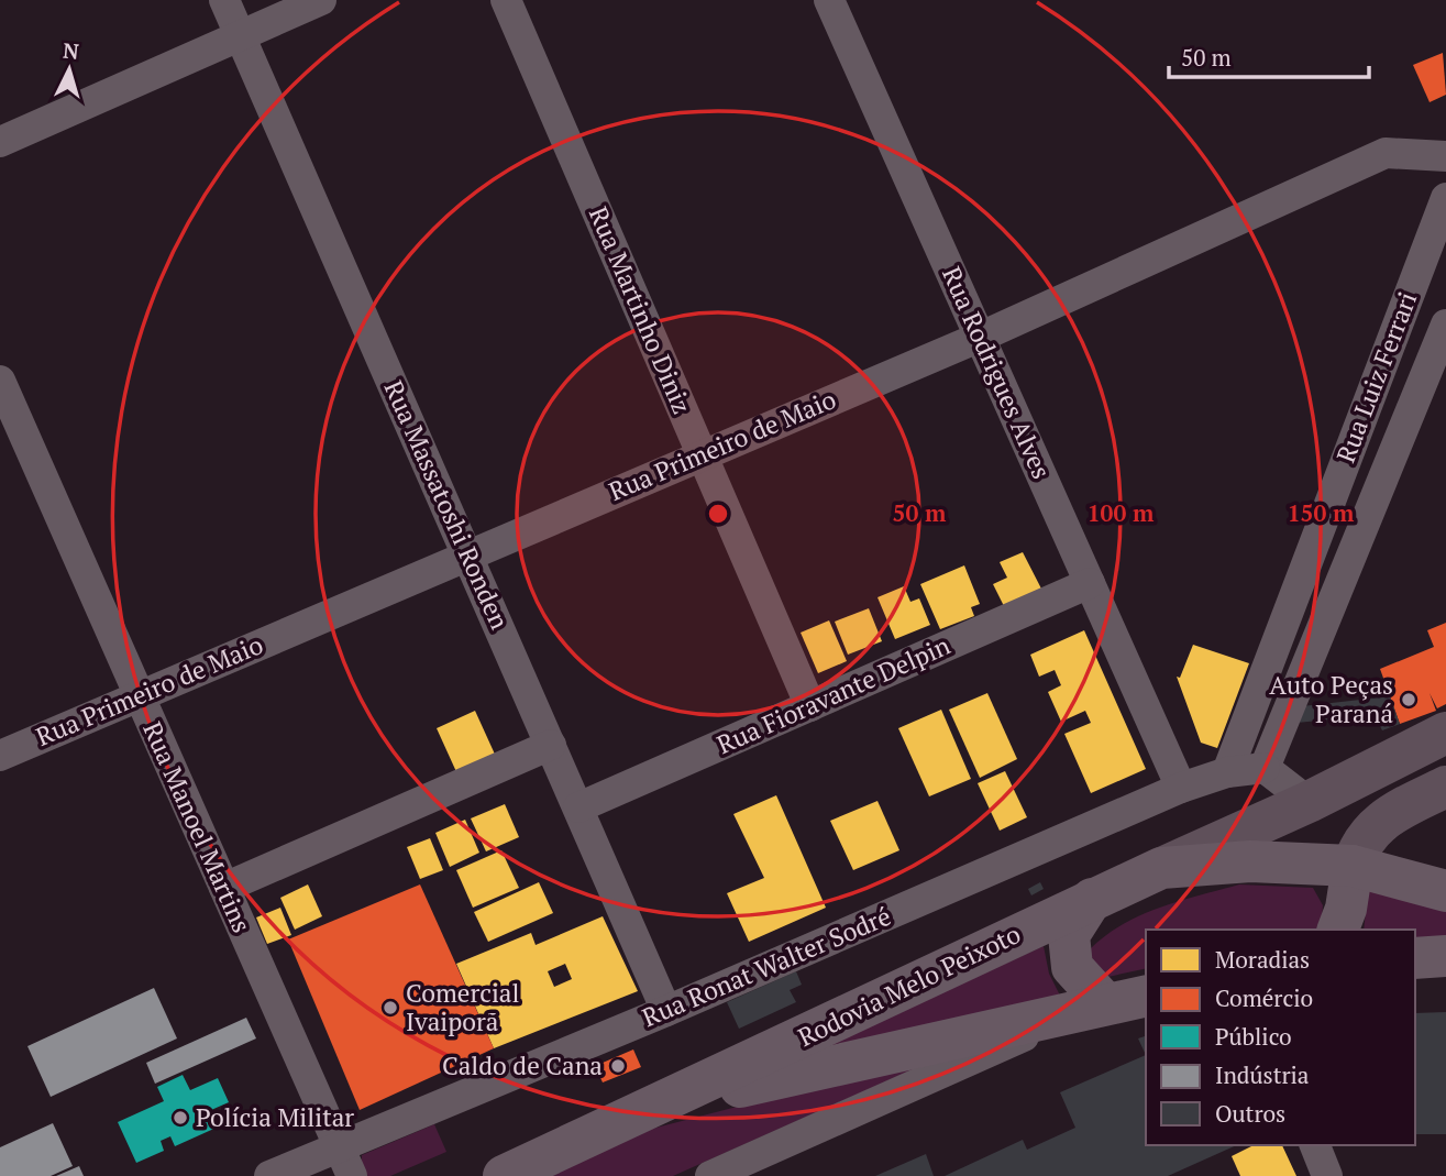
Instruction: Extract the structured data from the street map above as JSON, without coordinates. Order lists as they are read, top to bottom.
{
  "streets": {
    "main road": ["Rodovia Melo Peixoto"],
    "street": [
      "Rua Martinho Diniz",
      "Rua Rodrigues Alves",
      "Rua Luiz Ferrari",
      "Rua Primeiro de Maio",
      "Rua Massatoshi Ronden",
      "Rua Fioravante Delpin",
      "Rua Manoel Martins",
      "Rua Ronat Walter Sodré"
    ]
  },
  "crossings": [
    ["Rua Martinho Diniz", "Rua Primeiro de Maio"],
    ["Rua Martinho Diniz", "Rua Fioravante Delpin"],
    ["Rua Rodrigues Alves", "Rua Primeiro de Maio"],
    ["Rua Rodrigues Alves", "Rua Fioravante Delpin"],
    ["Rua Rodrigues Alves", "Rua Ronat Walter Sodré"],
    ["Rua Luiz Ferrari", "Rua Ronat Walter Sodré"],
    ["Rua Primeiro de Maio", "Rua Massatoshi Ronden"],
    ["Rua Primeiro de Maio", "Rua Manoel Martins"],
    ["Rua Massatoshi Ronden", "Rua Fioravante Delpin"],
    ["Rua Massatoshi Ronden", "Rua Ronat Walter Sodré"],
    ["Rua Manoel Martins", "Rua Ronat Walter Sodré"]
  ],
  "places": [
    "Auto Peças Paraná",
    "Comercial Ivaiporã",
    "Caldo de Cana",
    "Polícia Militar"
  ],
  "legend": [
    "Moradias",
    "Comércio",
    "Público",
    "Indústria",
    "Outros"
  ],
  "scale_bar": "50 m",
  "north": "top",
  "rings": ["50 m", "100 m", "150 m"]
}
